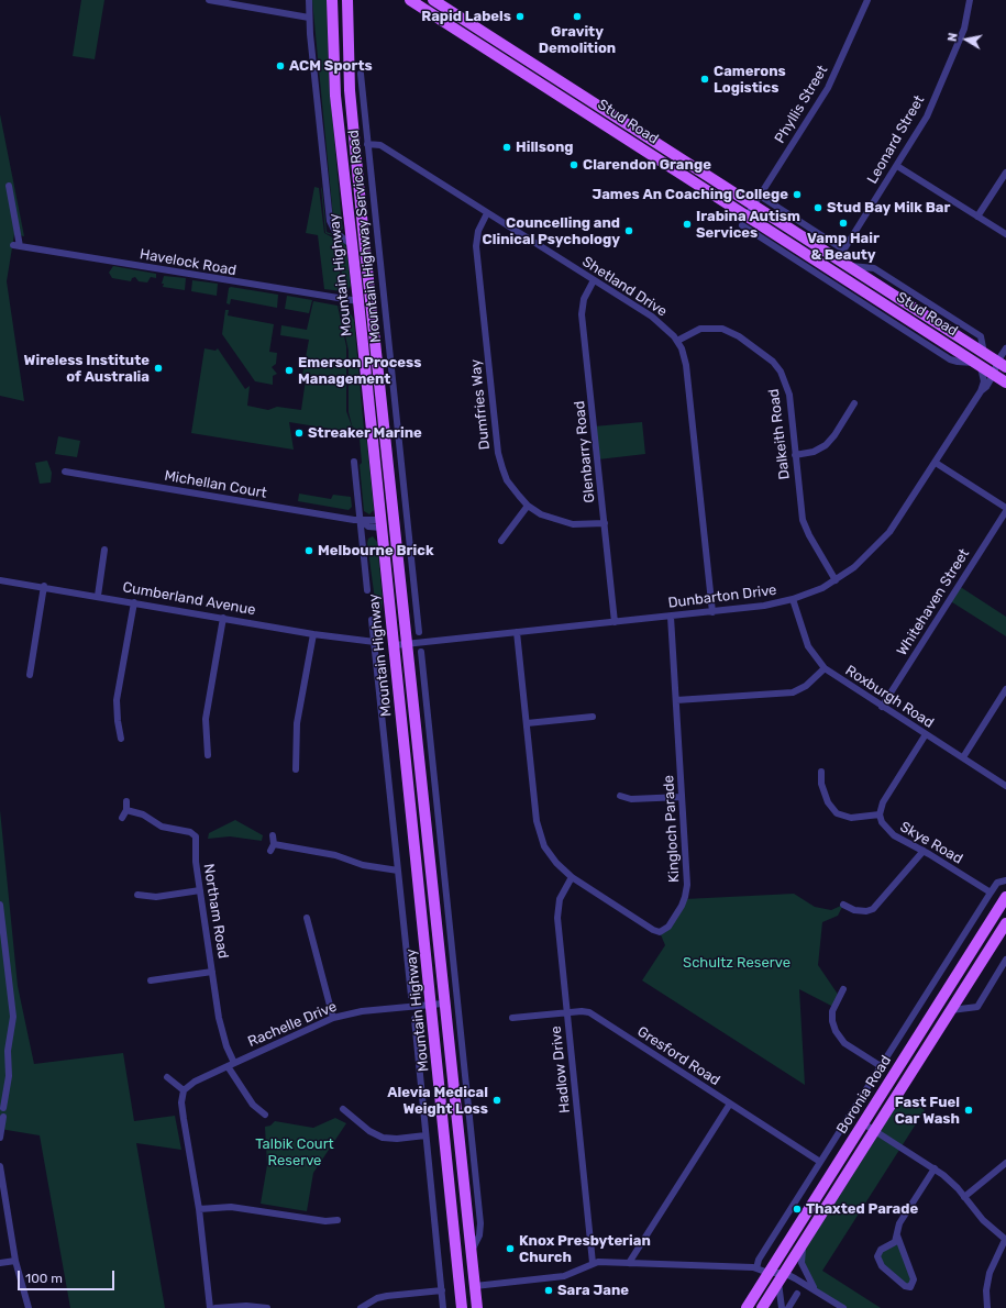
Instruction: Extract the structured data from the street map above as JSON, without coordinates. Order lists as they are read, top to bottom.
{
  "streets": {
    "main road": ["Stud Road", "Mountain Highway", "Boronia Road"],
    "street": [
      "Phyllis Street",
      "Leonard Street",
      "Mountain Highway Service Road",
      "Havelock Road",
      "Shetland Drive",
      "Dumfries Way",
      "Dalkeith Road",
      "Glenbarry Road",
      "Michellan Court",
      "Dunbarton Drive",
      "Cumberland Avenue",
      "Whitehaven Street",
      "Roxburgh Road",
      "Kingloch Parade",
      "Skye Road",
      "Northam Road",
      "Rachelle Drive",
      "Gresford Road",
      "Hadlow Drive"
    ]
  },
  "crossings": [
    ["Phyllis Street", "Stud Road"],
    ["Stud Road", "Leonard Street"],
    ["Stud Road", "Dunbarton Drive"],
    ["Mountain Highway Service Road", "Shetland Drive"],
    ["Havelock Road", "Mountain Highway"],
    ["Mountain Highway", "Michellan Court"],
    ["Mountain Highway", "Dunbarton Drive"],
    ["Mountain Highway", "Rachelle Drive"],
    ["Shetland Drive", "Dumfries Way"],
    ["Shetland Drive", "Dalkeith Road"],
    ["Shetland Drive", "Glenbarry Road"],
    ["Shetland Drive", "Dunbarton Drive"],
    ["Dumfries Way", "Glenbarry Road"],
    ["Dalkeith Road", "Dunbarton Drive"],
    ["Glenbarry Road", "Dunbarton Drive"],
    ["Dunbarton Drive", "Roxburgh Road"],
    ["Dunbarton Drive", "Kingloch Parade"],
    ["Whitehaven Street", "Roxburgh Road"],
    ["Kingloch Parade", "Hadlow Drive"],
    ["Skye Road", "Boronia Road"],
    ["Northam Road", "Rachelle Drive"],
    ["Gresford Road", "Hadlow Drive"],
    ["Gresford Road", "Boronia Road"]
  ],
  "parks": ["Schultz Reserve", "Talbik Court Reserve"],
  "places": [
    "Rapid Labels",
    "Gravity Demolition",
    "ACM Sports",
    "Camerons Logistics",
    "Hillsong",
    "Clarendon Grange",
    "James An Coaching College",
    "Stud Bay Milk Bar",
    "Vamp Hair & Beauty",
    "Irabina Autism Services",
    "Councelling and Clinical Psychology",
    "Wireless Institute of Australia",
    "Emerson Process Management",
    "Streaker Marine",
    "Melbourne Brick",
    "Alevia Medical Weight Loss",
    "Fast Fuel Car Wash",
    "Thaxted Parade",
    "Knox Presbyterian Church",
    "Sara Jane"
  ],
  "scale_bar": "100 m",
  "north": "left"
}
